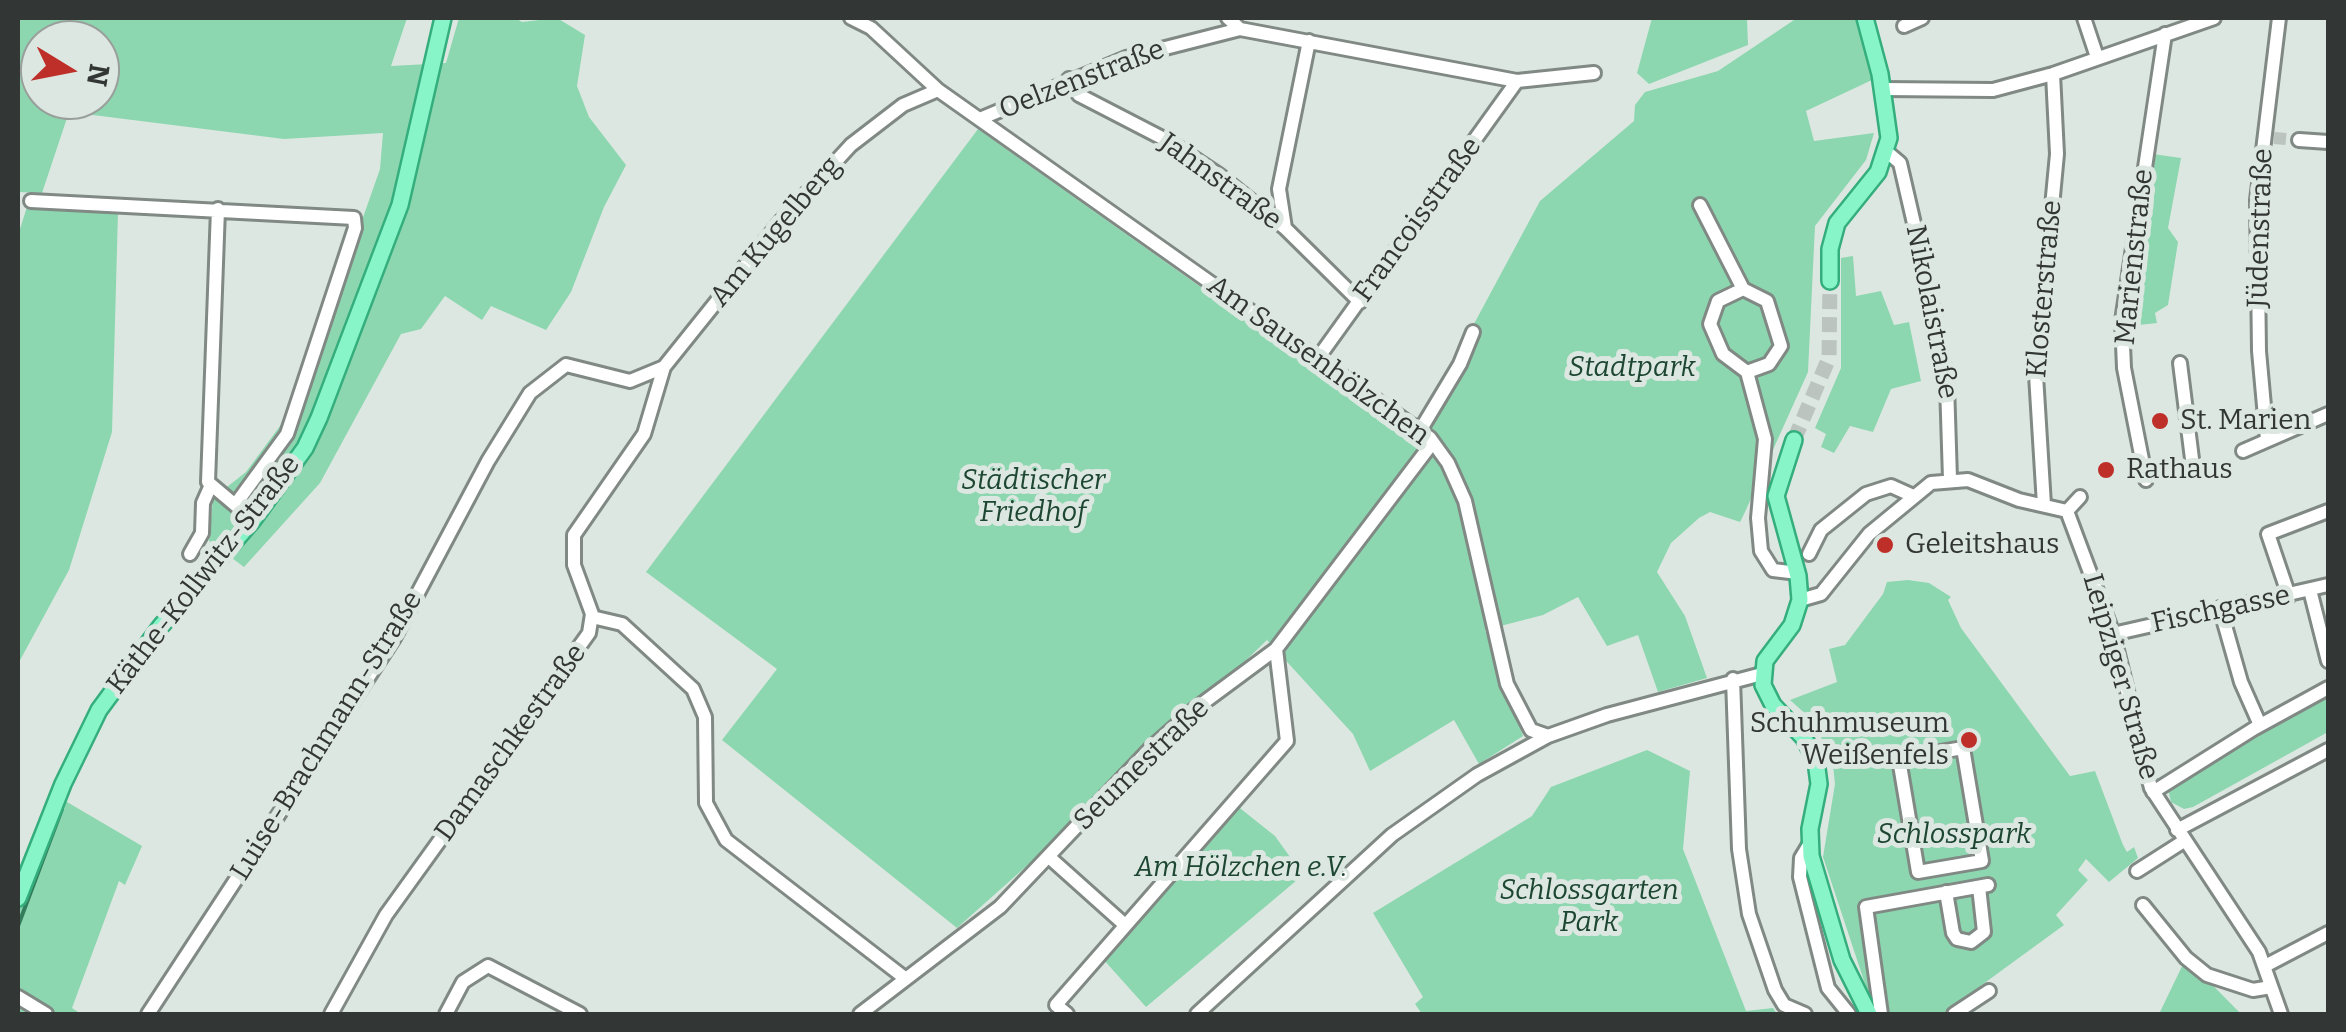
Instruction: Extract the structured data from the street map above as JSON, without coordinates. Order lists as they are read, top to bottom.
{
  "streets": {
    "main road": ["Käthe-Kollwitz-Straße"],
    "street": [
      "Oelzenstraße",
      "Jahnstraße",
      "Francoisstraße",
      "Jüdenstraße",
      "Am Kugelberg",
      "Marienstraße",
      "Klosterstraße",
      "Nikolaistraße",
      "Am Sausenhölzchen",
      "Fischgasse",
      "Leipziger Straße",
      "Luise-Brachmann-Straße",
      "Damaschkestraße",
      "Seumestraße"
    ]
  },
  "crossings": [
    ["Oelzenstraße", "Jahnstraße"],
    ["Oelzenstraße", "Am Sausenhölzchen"],
    ["Jahnstraße", "Francoisstraße"],
    ["Francoisstraße", "Am Sausenhölzchen"],
    ["Am Kugelberg", "Am Sausenhölzchen"],
    ["Am Kugelberg", "Damaschkestraße"],
    ["Am Sausenhölzchen", "Seumestraße"],
    ["Fischgasse", "Leipziger Straße"]
  ],
  "parks": [
    "Stadtpark",
    "Städtischer Friedhof",
    "Schlosspark",
    "Am Hölzchen e.V.",
    "Schlossgarten Park"
  ],
  "places": [
    "St. Marien",
    "Rathaus",
    "Geleitshaus",
    "Schuhmuseum Weißenfels"
  ],
  "north": "right"
}
